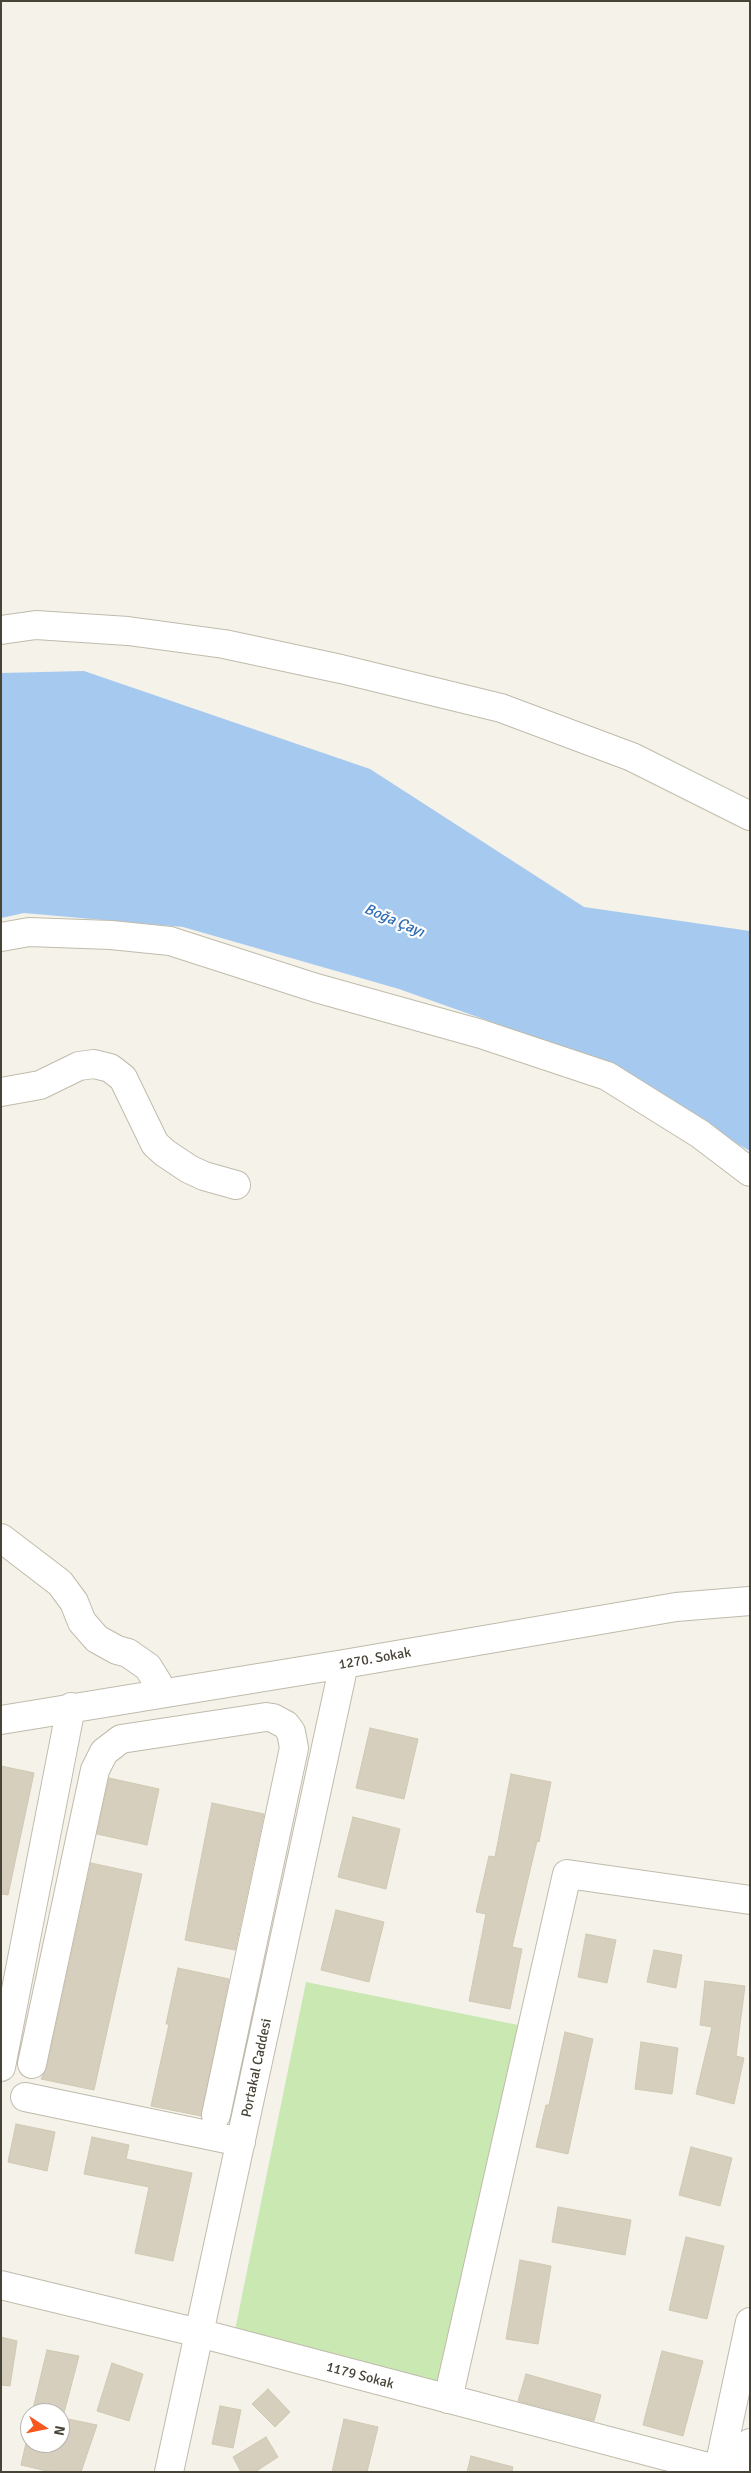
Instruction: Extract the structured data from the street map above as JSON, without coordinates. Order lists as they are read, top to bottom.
{
  "streets": {
    "street": ["1270. Sokak", "Portakal Caddesi", "1179 Sokak"]
  },
  "crossings": [
    ["1270. Sokak", "Portakal Caddesi"],
    ["Portakal Caddesi", "1179 Sokak"]
  ],
  "water": ["Boğa Çayı"],
  "north": "right"
}
